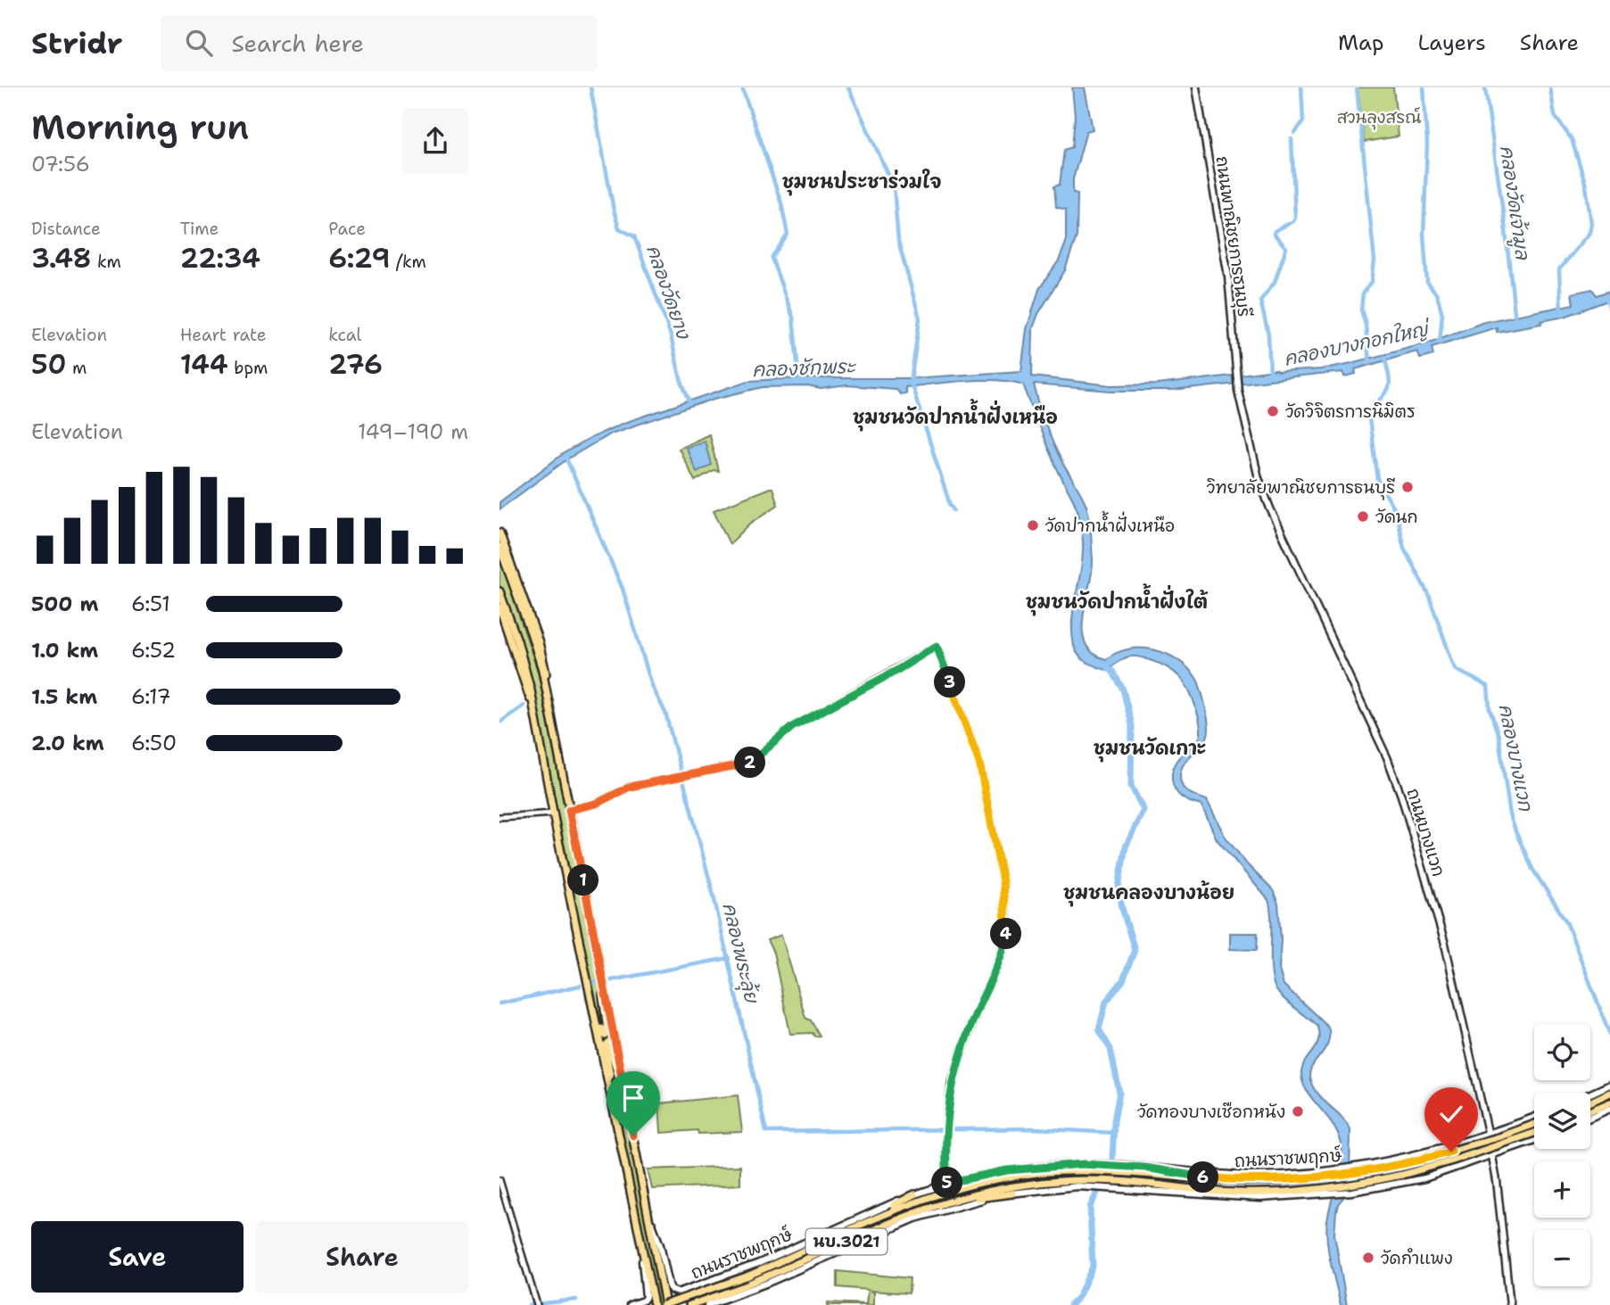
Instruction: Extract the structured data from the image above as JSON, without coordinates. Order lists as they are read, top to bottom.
{
  "streets": {
    "main road": [
      "ถนนพาณิชยการธนบุรี",
      "ถนนบางแวก",
      "ถนนราชพฤกษ์",
      "นบ.3021"
    ]
  },
  "crossings": [
    ["ถนนพาณิชยการธนบุรี", "ถนนบางแวก"],
    ["ถนนบางแวก", "ถนนราชพฤกษ์"]
  ],
  "districts": [
    "ชุมชนประชาร่วมใจ",
    "ชุมชนวัดปากน้ำฝั่งเหนือ",
    "ชุมชนวัดปากน้ำฝั่งใต้",
    "ชุมชนวัดเกาะ",
    "ชุมชนคลองบางน้อย"
  ],
  "water": [
    "คลองวัดเจ้ามูล",
    "คลองวัดยาง",
    "คลองบางกอกใหญ่",
    "คลองชักพระ",
    "คลองบางแวก",
    "คลองพระลุ้ย"
  ],
  "parks": ["สวนลุงสรณ์"],
  "places": [
    "วัดวิจิตรการนิมิตร",
    "วิทยาลัยพาณิชยการธนบุรี",
    "วัดนก",
    "วัดปากน้ำฝั่งเหนือ",
    "วัดทองบางเชือกหนัง",
    "วัดกำแพง"
  ],
  "page": {
    "header": "Stridr",
    "search": "Search here",
    "nav": ["Map", "Layers", "Share"],
    "heading": ["Morning run", "07:56"],
    "stats": [
      ["Distance", "3.48 km"],
      ["Time", "22:34"],
      ["Pace", "6:29 /km"],
      ["Elevation", "50 m"],
      ["Heart rate", "144 bpm"],
      ["kcal", "276"]
    ],
    "chart": ["Elevation", "149–190 m"],
    "list": [
      {
        "name": "500 m",
        "note": "6:51"
      },
      {
        "name": "1.0 km",
        "note": "6:52"
      },
      {
        "name": "1.5 km",
        "note": "6:17"
      },
      {
        "name": "2.0 km",
        "note": "6:50"
      }
    ],
    "pins": [
      "3",
      "2",
      "1",
      "4",
      "6",
      "5"
    ],
    "map_buttons": ["+", "−"],
    "buttons": ["Save", "Share"]
  }
}
